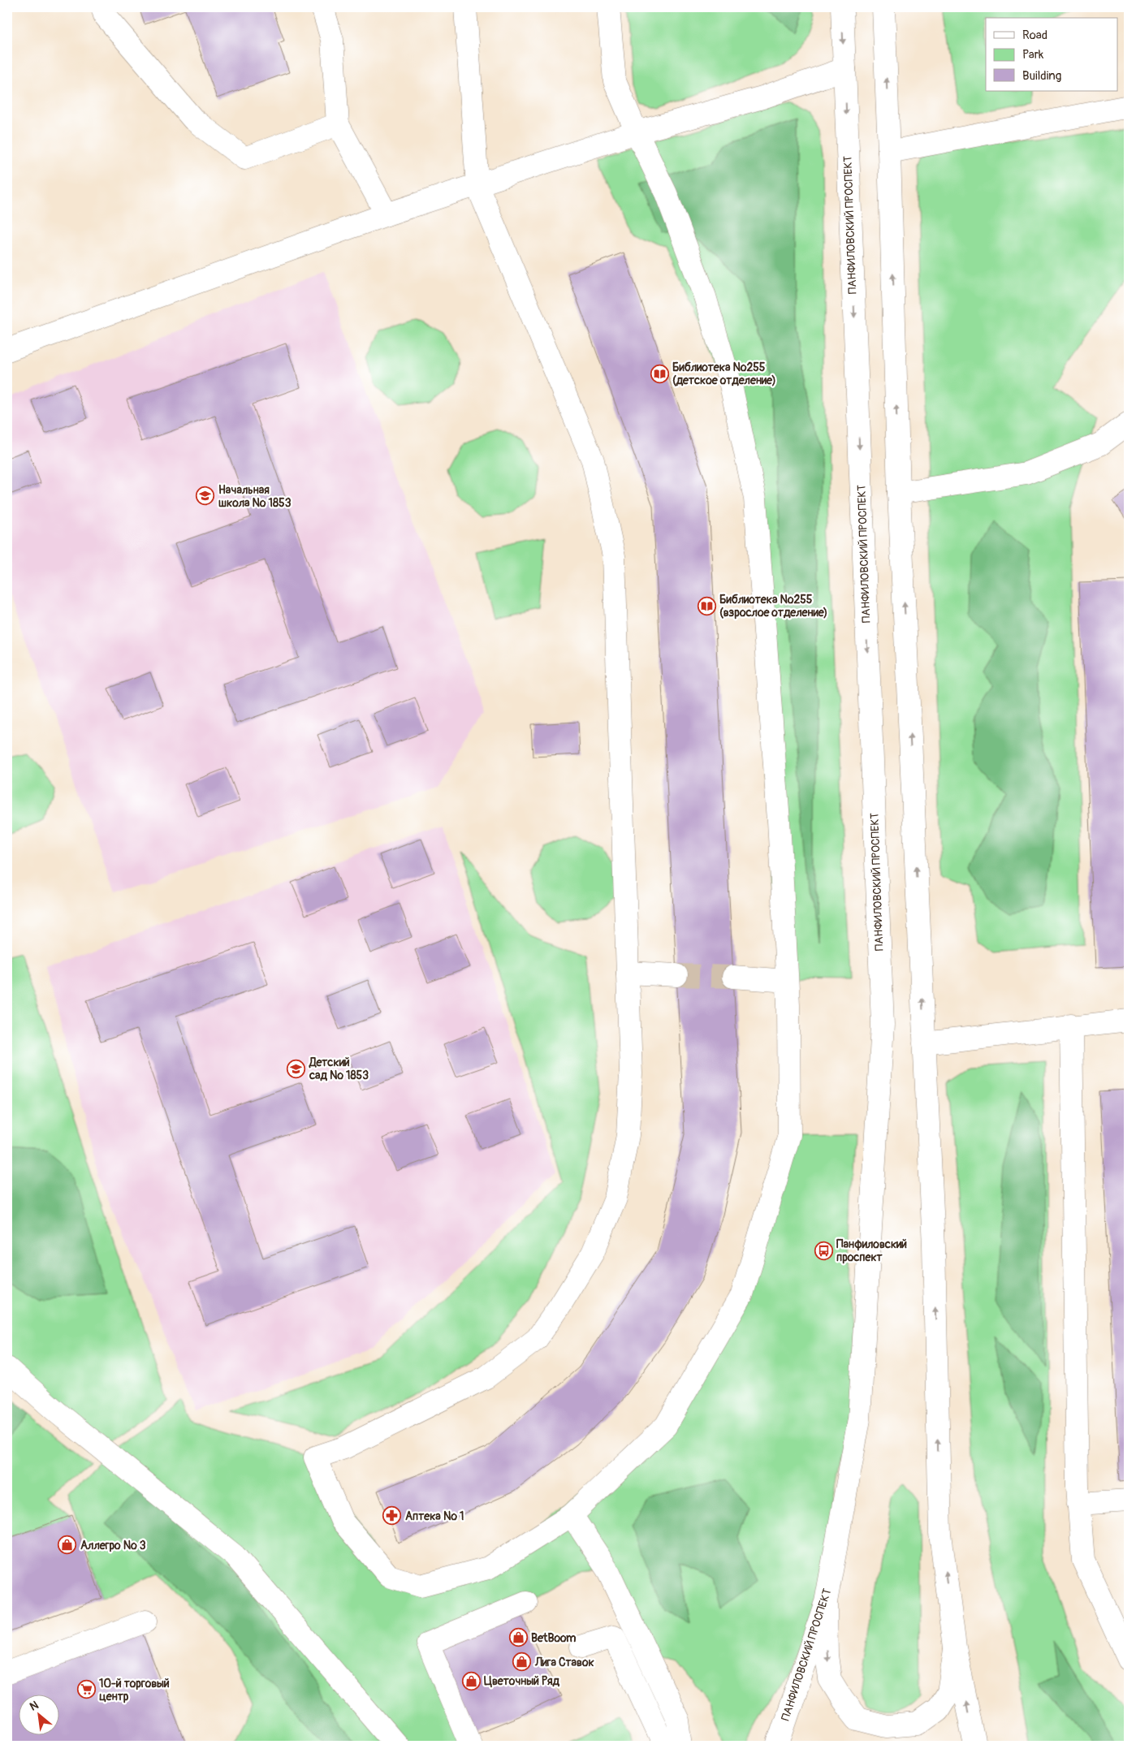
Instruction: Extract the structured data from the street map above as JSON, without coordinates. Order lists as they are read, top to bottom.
{
  "streets": {
    "main road": ["ПАНФИЛОВСКИЙ ПРОСПЕКТ"]
  },
  "places": {
    "library": ["Библиотека №255 (детское отделение)", "Библиотека №255 (взрослое отделение)"],
    "school or university": ["Начальная школа № 1853", "Детский сад № 1853"],
    "bus stop": ["Панфиловский проспект"],
    "pharmacy": ["Аптека № 1"],
    "shop": [
      "Аллегро № 3",
      "BetBoom",
      "Лига Ставок",
      "Цветочный Ряд"
    ],
    "supermarket": ["10-й торговый центр"]
  },
  "legend": ["Road", "Park", "Building"],
  "north": "top left"
}
